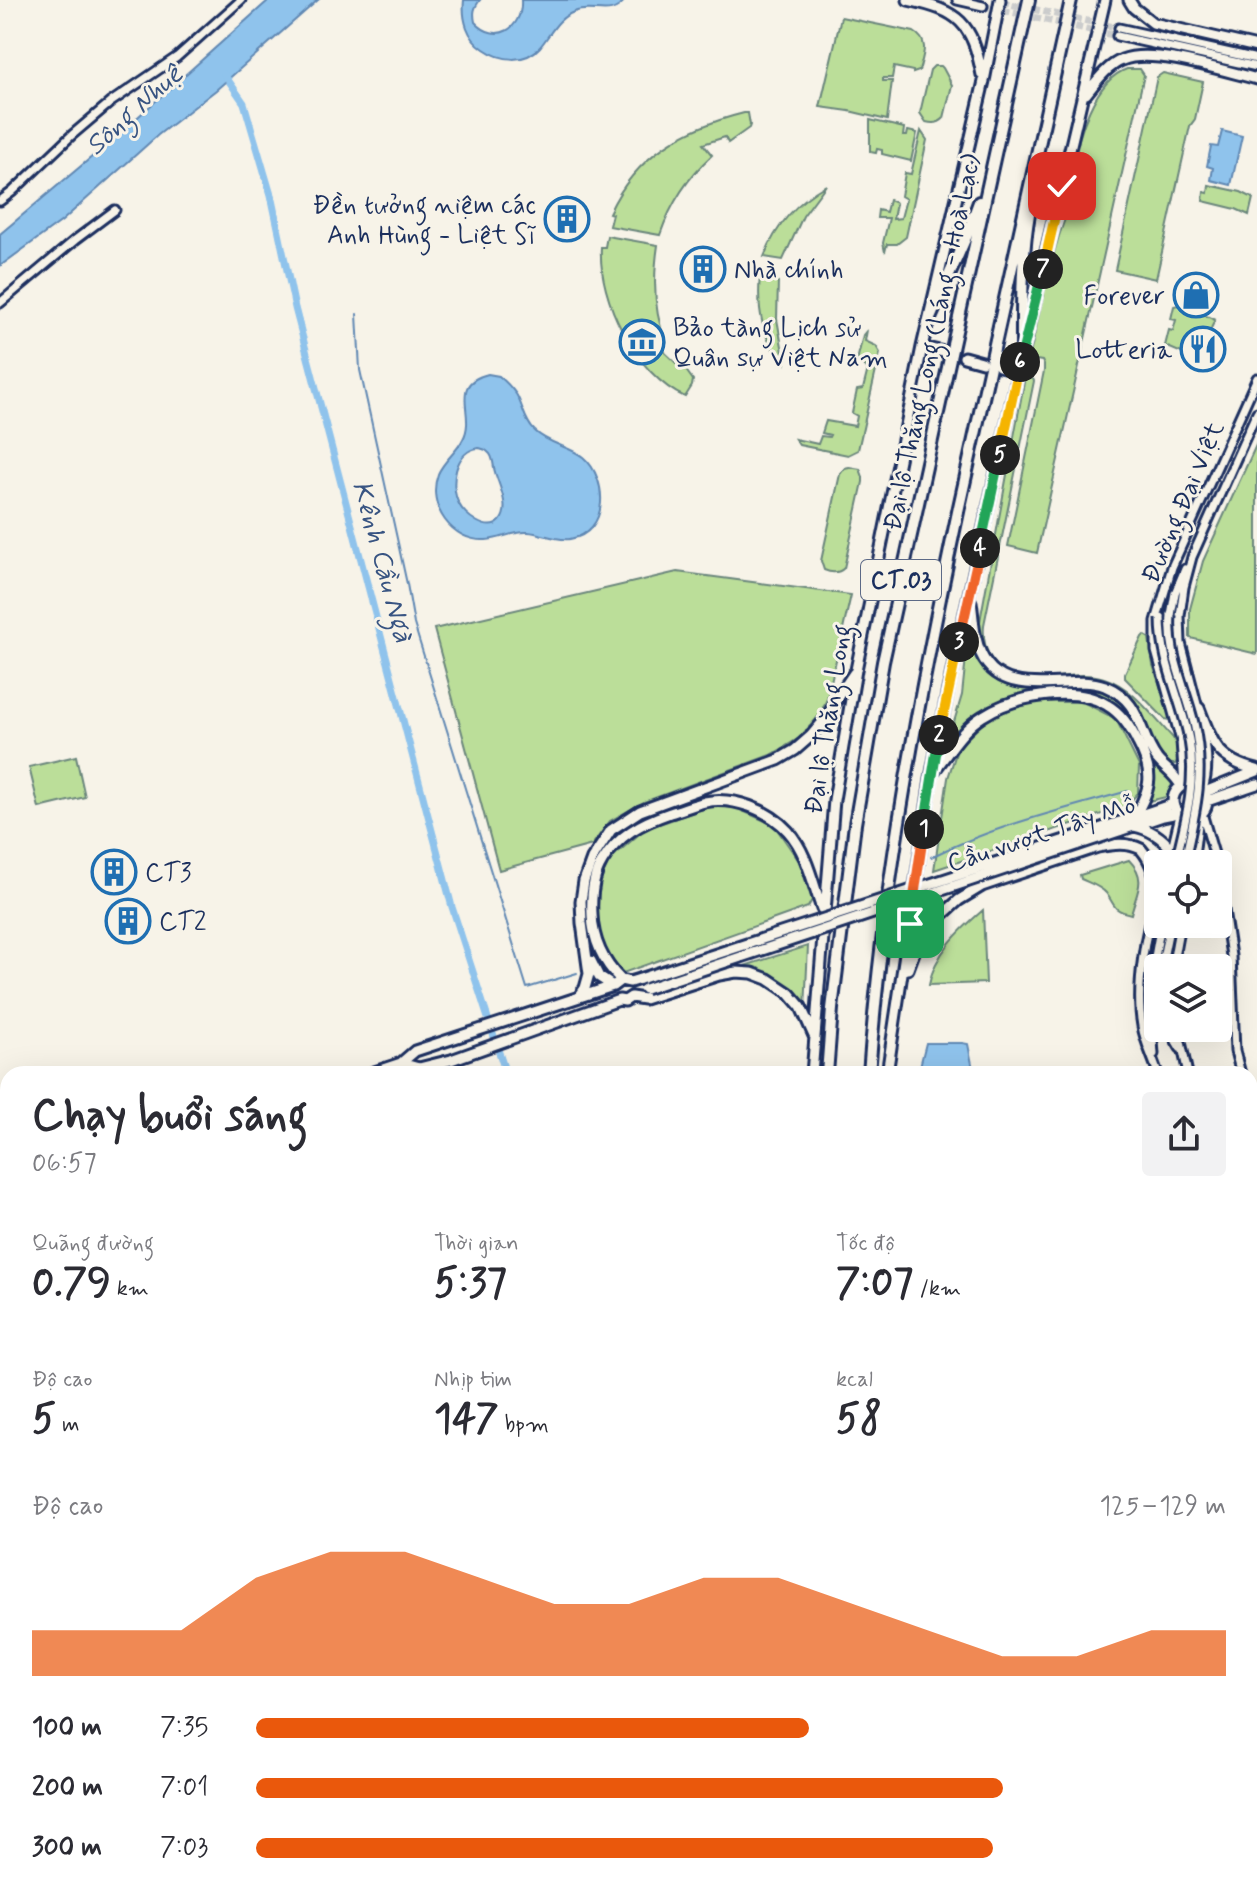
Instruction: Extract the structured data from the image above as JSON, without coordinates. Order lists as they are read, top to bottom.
{
  "streets": {
    "highway": ["Đại lộ Thăng Long (Láng - Hoà Lạc)", "CT.03"],
    "main road": ["Đại lộ Thăng Long", "Cầu vượt Tây Mỗ"],
    "street": ["Đường Đại Việt"]
  },
  "crossings": [
    ["Đường Đại Việt", "Cầu vượt Tây Mỗ"]
  ],
  "water": ["Sông Nhuệ", "Kênh Cầu Ngà"],
  "places": {
    "building": [
      "Đền tưởng niệm các Anh Hùng - Liệt Sĩ",
      "Nhà chính",
      "CT3",
      "CT2"
    ],
    "shop": ["Forever"],
    "museum": ["Bảo tàng Lịch sử Quân sự Việt Nam"],
    "restaurant": ["Lotteria"]
  },
  "page": {
    "pins": [
      "7",
      "6",
      "5",
      "4",
      "3",
      "2",
      "1"
    ],
    "heading": ["Chạy buổi sáng", "06:57"],
    "stats": [
      ["Quãng đường", "0.79 km"],
      ["Thời gian", "5:37"],
      ["Tốc độ", "7:07 /km"],
      ["Độ cao", "5 m"],
      ["Nhịp tim", "147 bpm"],
      ["kcal", "58"]
    ],
    "chart": ["Độ cao", "125–129 m"],
    "list": [
      {
        "name": "100 m",
        "note": "7:35"
      },
      {
        "name": "200 m",
        "note": "7:01"
      },
      {
        "name": "300 m",
        "note": "7:03"
      }
    ]
  }
}
